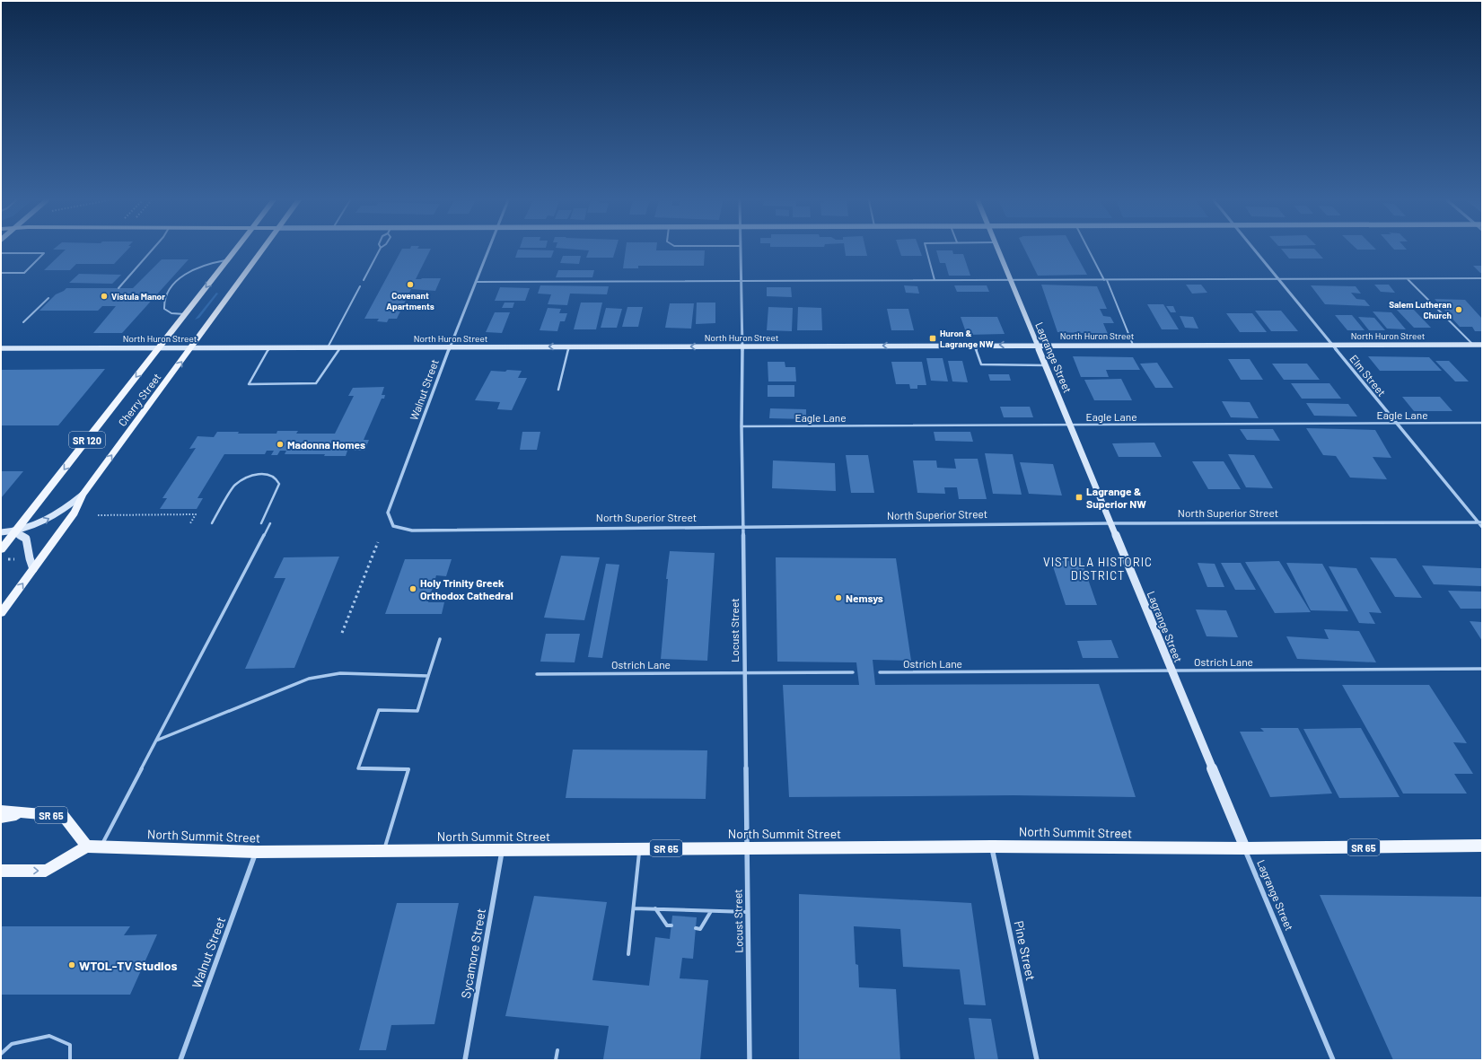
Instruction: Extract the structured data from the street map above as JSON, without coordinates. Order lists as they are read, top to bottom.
{
  "streets": {
    "main road": [
      "Cherry Street",
      "SR 120",
      "SR 65",
      "North Summit Street"
    ],
    "street": [
      "North Huron Street",
      "Lagrange Street",
      "Elm Street",
      "Walnut Street",
      "North Superior Street",
      "Locust Street",
      "Pine Street",
      "Sycamore Street"
    ],
    "lane": ["Eagle Lane", "Ostrich Lane"]
  },
  "crossings": [
    ["North Huron Street", "Lagrange Street"],
    ["North Huron Street", "Elm Street"],
    ["North Huron Street", "Walnut Street"],
    ["North Huron Street", "Cherry Street"],
    ["North Huron Street", "Locust Street"],
    ["Lagrange Street", "Eagle Lane"],
    ["Lagrange Street", "North Superior Street"],
    ["Lagrange Street", "Ostrich Lane"],
    ["Lagrange Street", "North Summit Street"],
    ["Elm Street", "Eagle Lane"],
    ["Elm Street", "North Superior Street"],
    ["Walnut Street", "North Superior Street"],
    ["Walnut Street", "North Summit Street"],
    ["Eagle Lane", "Locust Street"],
    ["North Superior Street", "Locust Street"],
    ["Locust Street", "Ostrich Lane"],
    ["Locust Street", "North Summit Street"],
    ["SR 65", "North Summit Street"],
    ["North Summit Street", "Pine Street"],
    ["North Summit Street", "Sycamore Street"]
  ],
  "one_way": ["North Huron Street"],
  "districts": ["VISTULA HISTORIC DISTRICT"],
  "places": {
    "other": [
      "Covenant Apartments",
      "Vistula Manor",
      "Salem Lutheran Church",
      "Madonna Homes",
      "Holy Trinity Greek Orthodox Cathedral",
      "Nemsys",
      "WTOL-TV Studios"
    ],
    "transit": ["Huron & Lagrange NW", "Lagrange & Superior NW"]
  }
}
